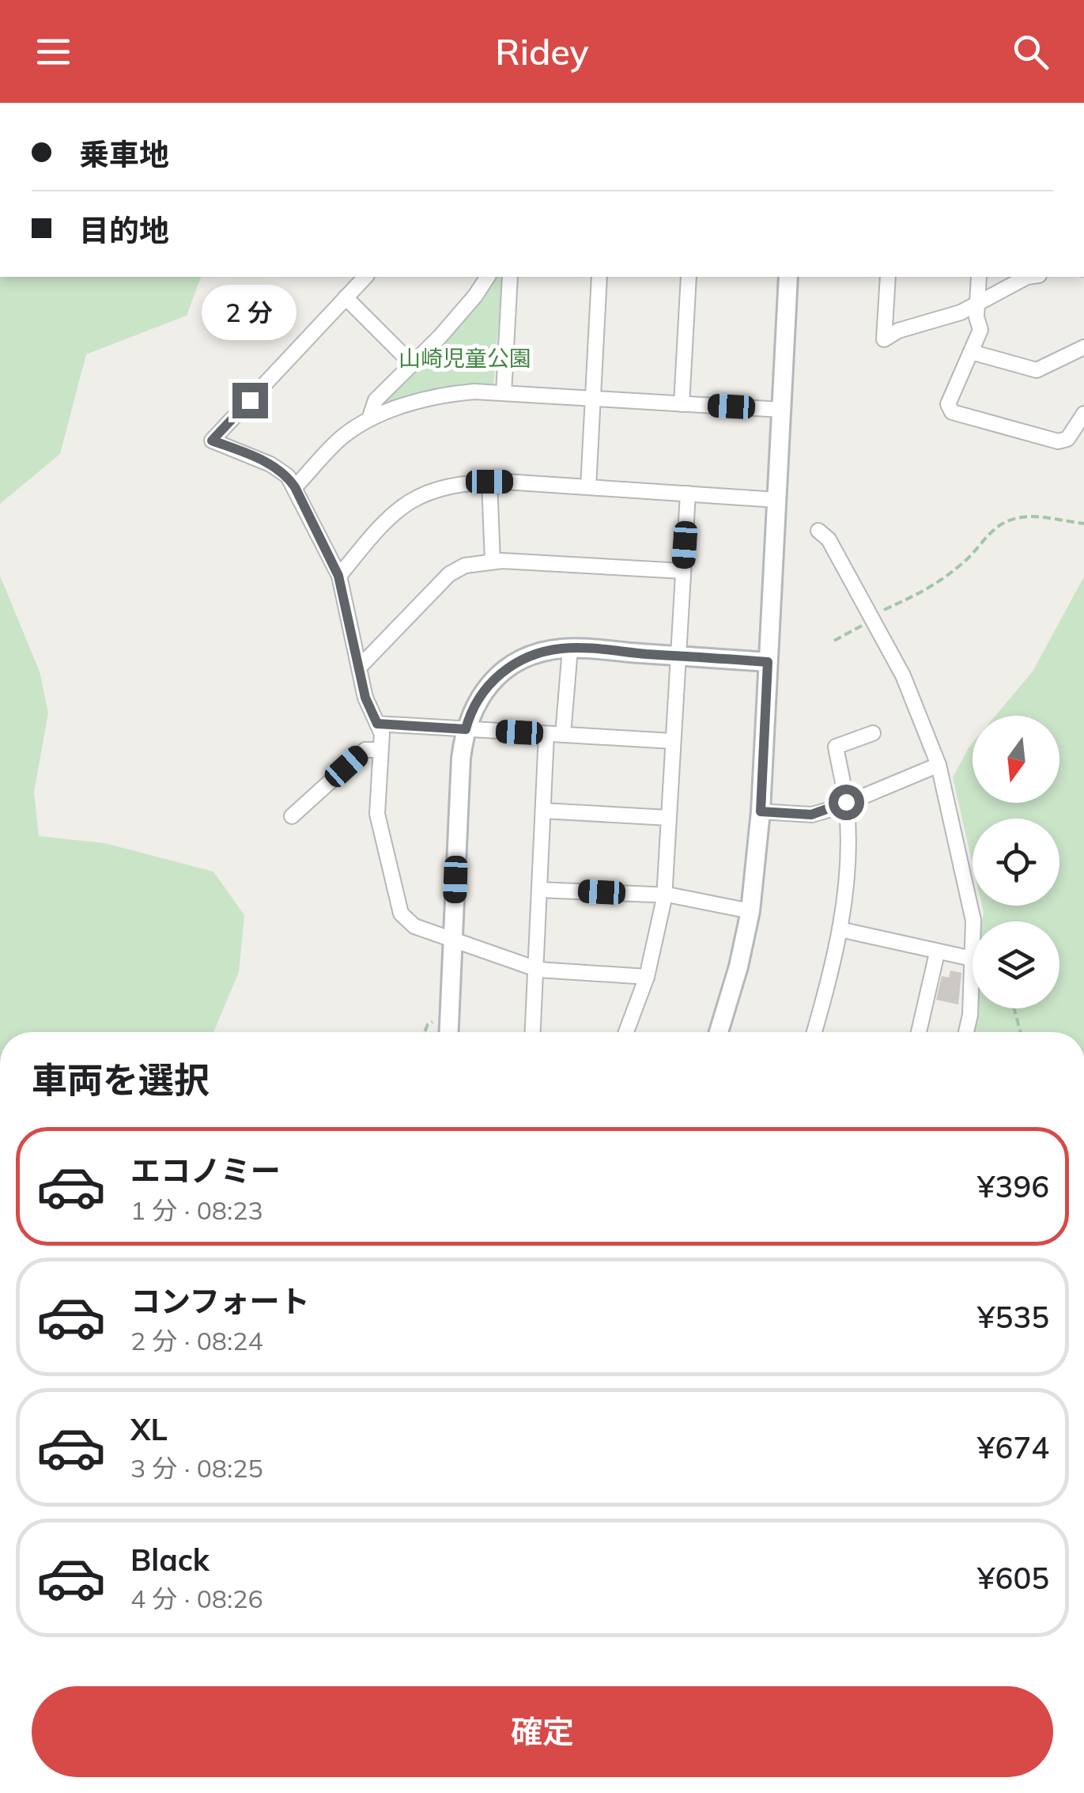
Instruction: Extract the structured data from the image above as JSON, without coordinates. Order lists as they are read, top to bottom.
{
  "parks": ["山崎児童公園"],
  "north": "bottom",
  "page": {
    "header": "Ridey",
    "banner": ["乗車地", "目的地"],
    "bubble": "2 分",
    "heading": "車両を選択",
    "list": [
      {
        "name": "エコノミー",
        "note": "1 分 · 08:23",
        "value": "¥396"
      },
      {
        "name": "コンフォート",
        "note": "2 分 · 08:24",
        "value": "¥535"
      },
      {
        "name": "XL",
        "note": "3 分 · 08:25",
        "value": "¥674"
      },
      {
        "name": "Black",
        "note": "4 分 · 08:26",
        "value": "¥605"
      }
    ],
    "buttons": "確定"
  }
}
